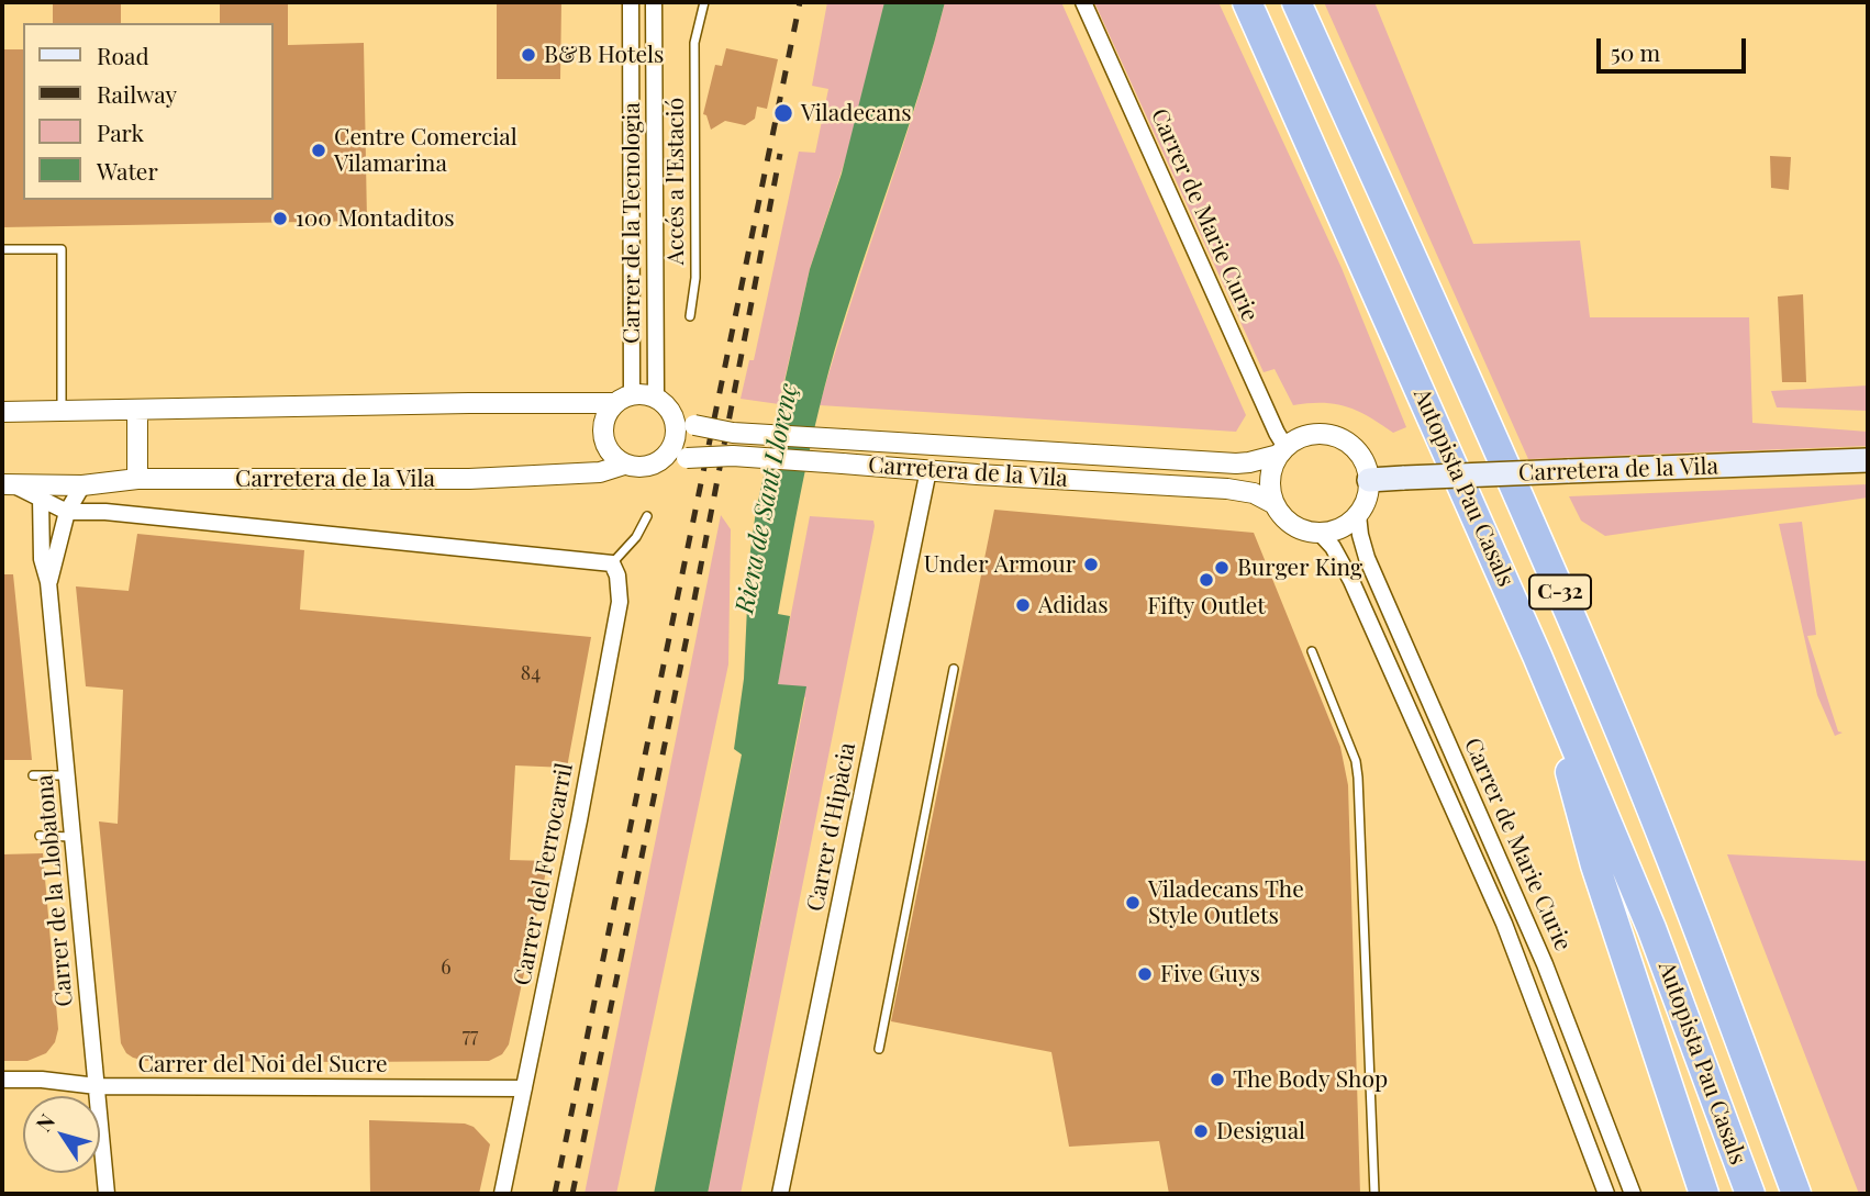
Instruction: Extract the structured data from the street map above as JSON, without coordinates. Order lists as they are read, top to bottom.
{
  "streets": {
    "highway": ["Autopista Pau Casals", "C-32"],
    "main road": ["Carretera de la Vila"],
    "street": [
      "Carrer de Marie Curie",
      "Carrer de la Tecnologia",
      "Carrer d'Hipàcia",
      "Carrer del Ferrocarril",
      "Carrer de la Llobatona",
      "Carrer del Noi del Sucre"
    ],
    "lane": ["Accés a l'Estació"]
  },
  "crossings": [
    ["Carrer de Marie Curie", "Carretera de la Vila"],
    ["Carrer de la Tecnologia", "Carretera de la Vila"],
    ["Carretera de la Vila", "Carrer d'Hipàcia"],
    ["Carretera de la Vila", "Carrer de la Llobatona"],
    ["Carrer del Ferrocarril", "Carrer del Noi del Sucre"],
    ["Carrer de la Llobatona", "Carrer del Noi del Sucre"]
  ],
  "water": ["Riera de Sant Llorenç"],
  "places": [
    "B&B Hotels",
    "Viladecans",
    "Centre Comercial Vilamarina",
    "100 Montaditos",
    "Under Armour",
    "Burger King",
    "Fifty Outlet",
    "Adidas",
    "Viladecans The Style Outlets",
    "Five Guys",
    "The Body Shop",
    "Desigual"
  ],
  "house_numbers": ["84", "6", "77"],
  "legend": [
    "Road",
    "Railway",
    "Park",
    "Water"
  ],
  "scale_bar": "50 m",
  "north": "top left"
}
